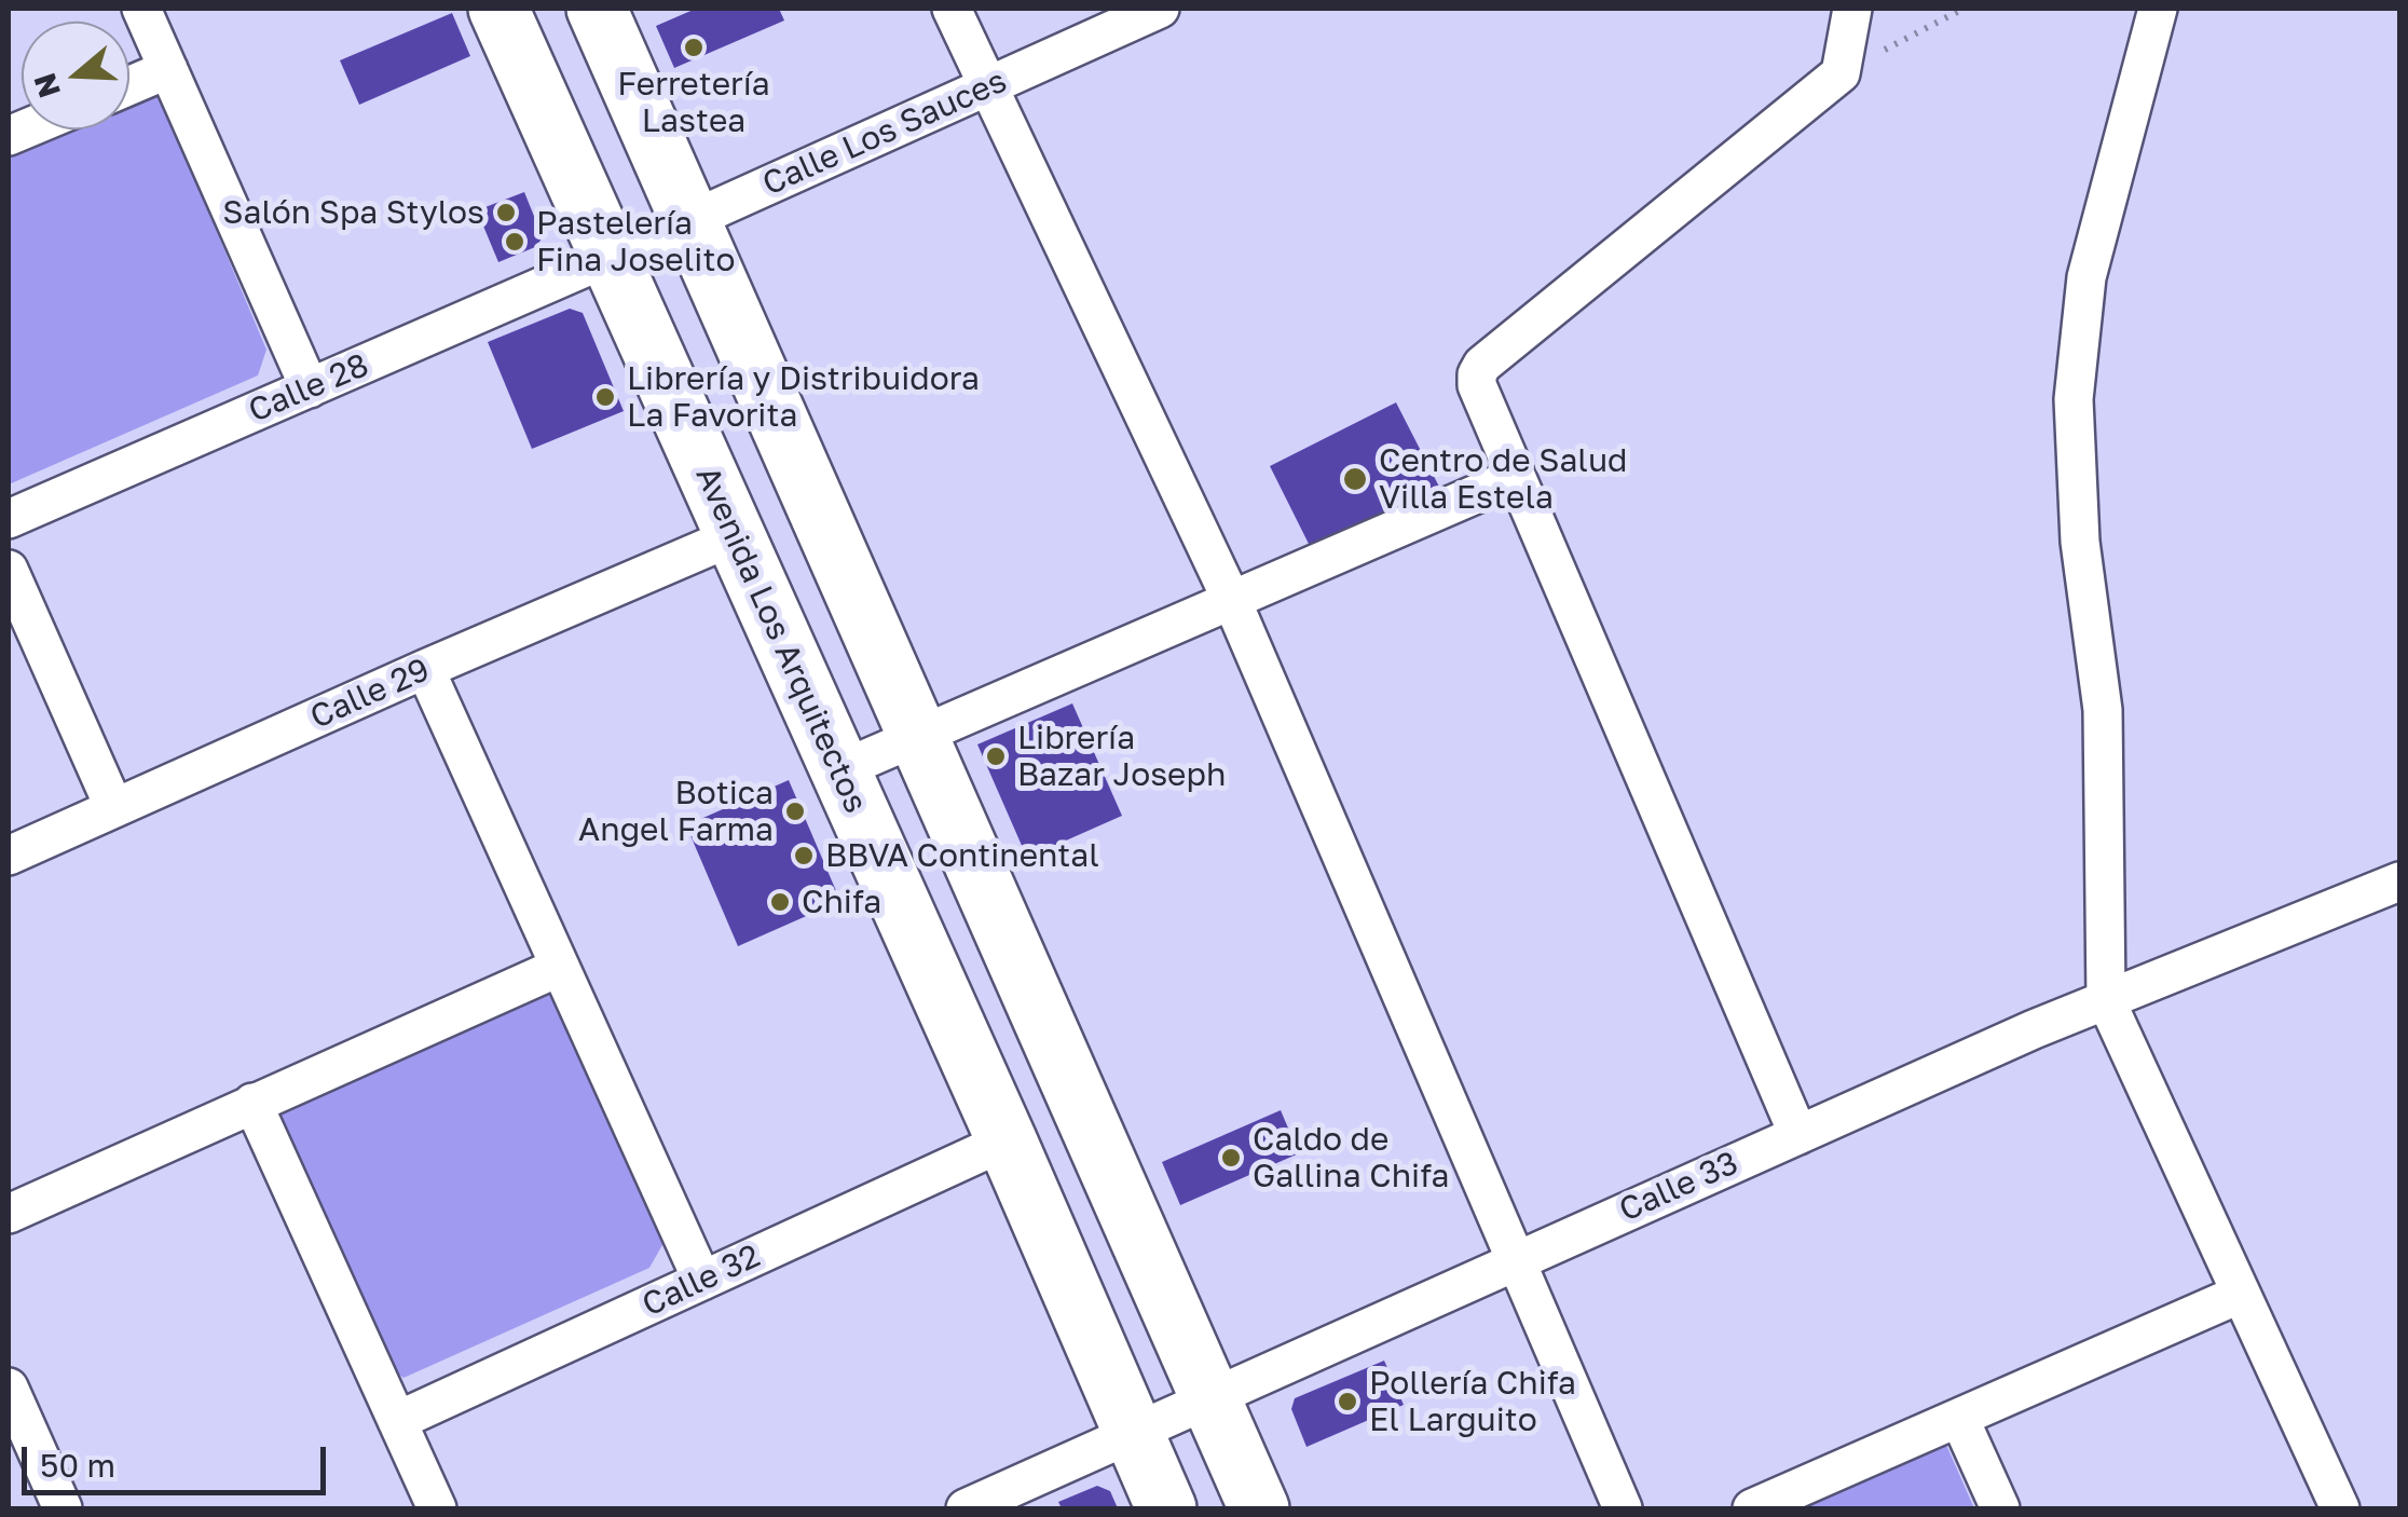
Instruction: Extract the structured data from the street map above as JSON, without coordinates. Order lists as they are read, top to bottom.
{
  "streets": {
    "main road": ["Avenida Los Arquitectos"],
    "street": [
      "Calle Los Sauces",
      "Calle 28",
      "Calle 29",
      "Calle 33",
      "Calle 32"
    ]
  },
  "crossings": [
    ["Calle Los Sauces", "Calle 28"],
    ["Calle Los Sauces", "Avenida Los Arquitectos"],
    ["Calle 28", "Avenida Los Arquitectos"],
    ["Avenida Los Arquitectos", "Calle 29"],
    ["Avenida Los Arquitectos", "Calle 33"],
    ["Avenida Los Arquitectos", "Calle 32"]
  ],
  "places": [
    "Ferretería Lastea",
    "Salón Spa Stylos",
    "Pastelería Fina Joselito",
    "Librería y Distribuidora La Favorita",
    "Centro de Salud Villa Estela",
    "Librería Bazar Joseph",
    "Botica Angel Farma",
    "BBVA Continental",
    "Chifa",
    "Caldo de Gallina Chifa",
    "Pollería Chifa El Larguito"
  ],
  "scale_bar": "50 m",
  "north": "left"
}
